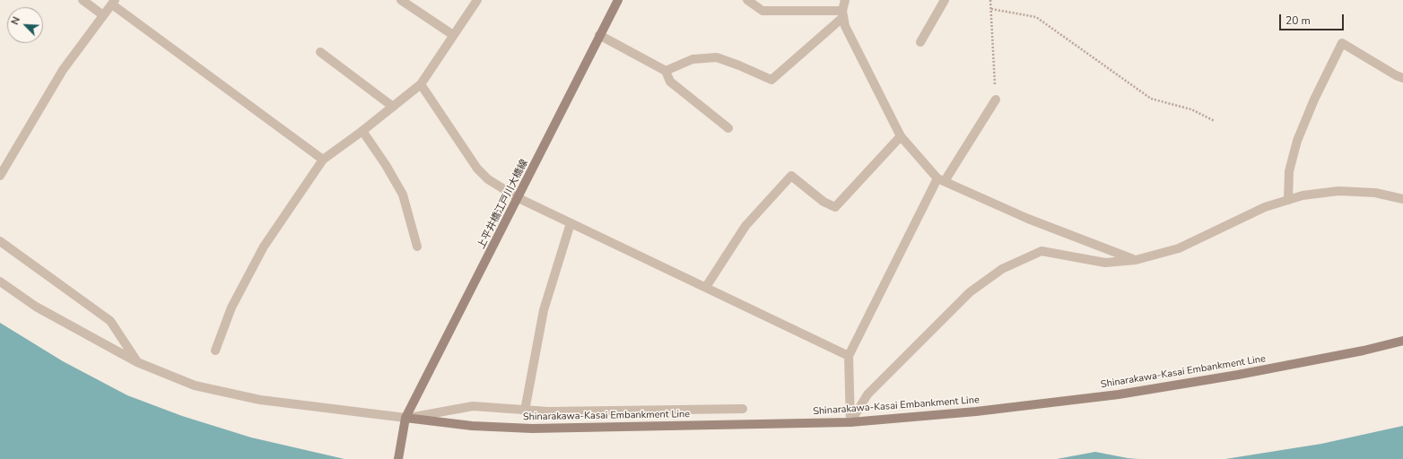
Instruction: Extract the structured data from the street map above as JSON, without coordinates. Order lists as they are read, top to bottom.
{
  "streets": {
    "main road": ["上平井橋江戸川大橋線", "Shinarakawa-Kasai Embankment Line"]
  },
  "crossings": [
    ["上平井橋江戸川大橋線", "Shinarakawa-Kasai Embankment Line"]
  ],
  "scale_bar": "20 m",
  "north": "top left"
}
